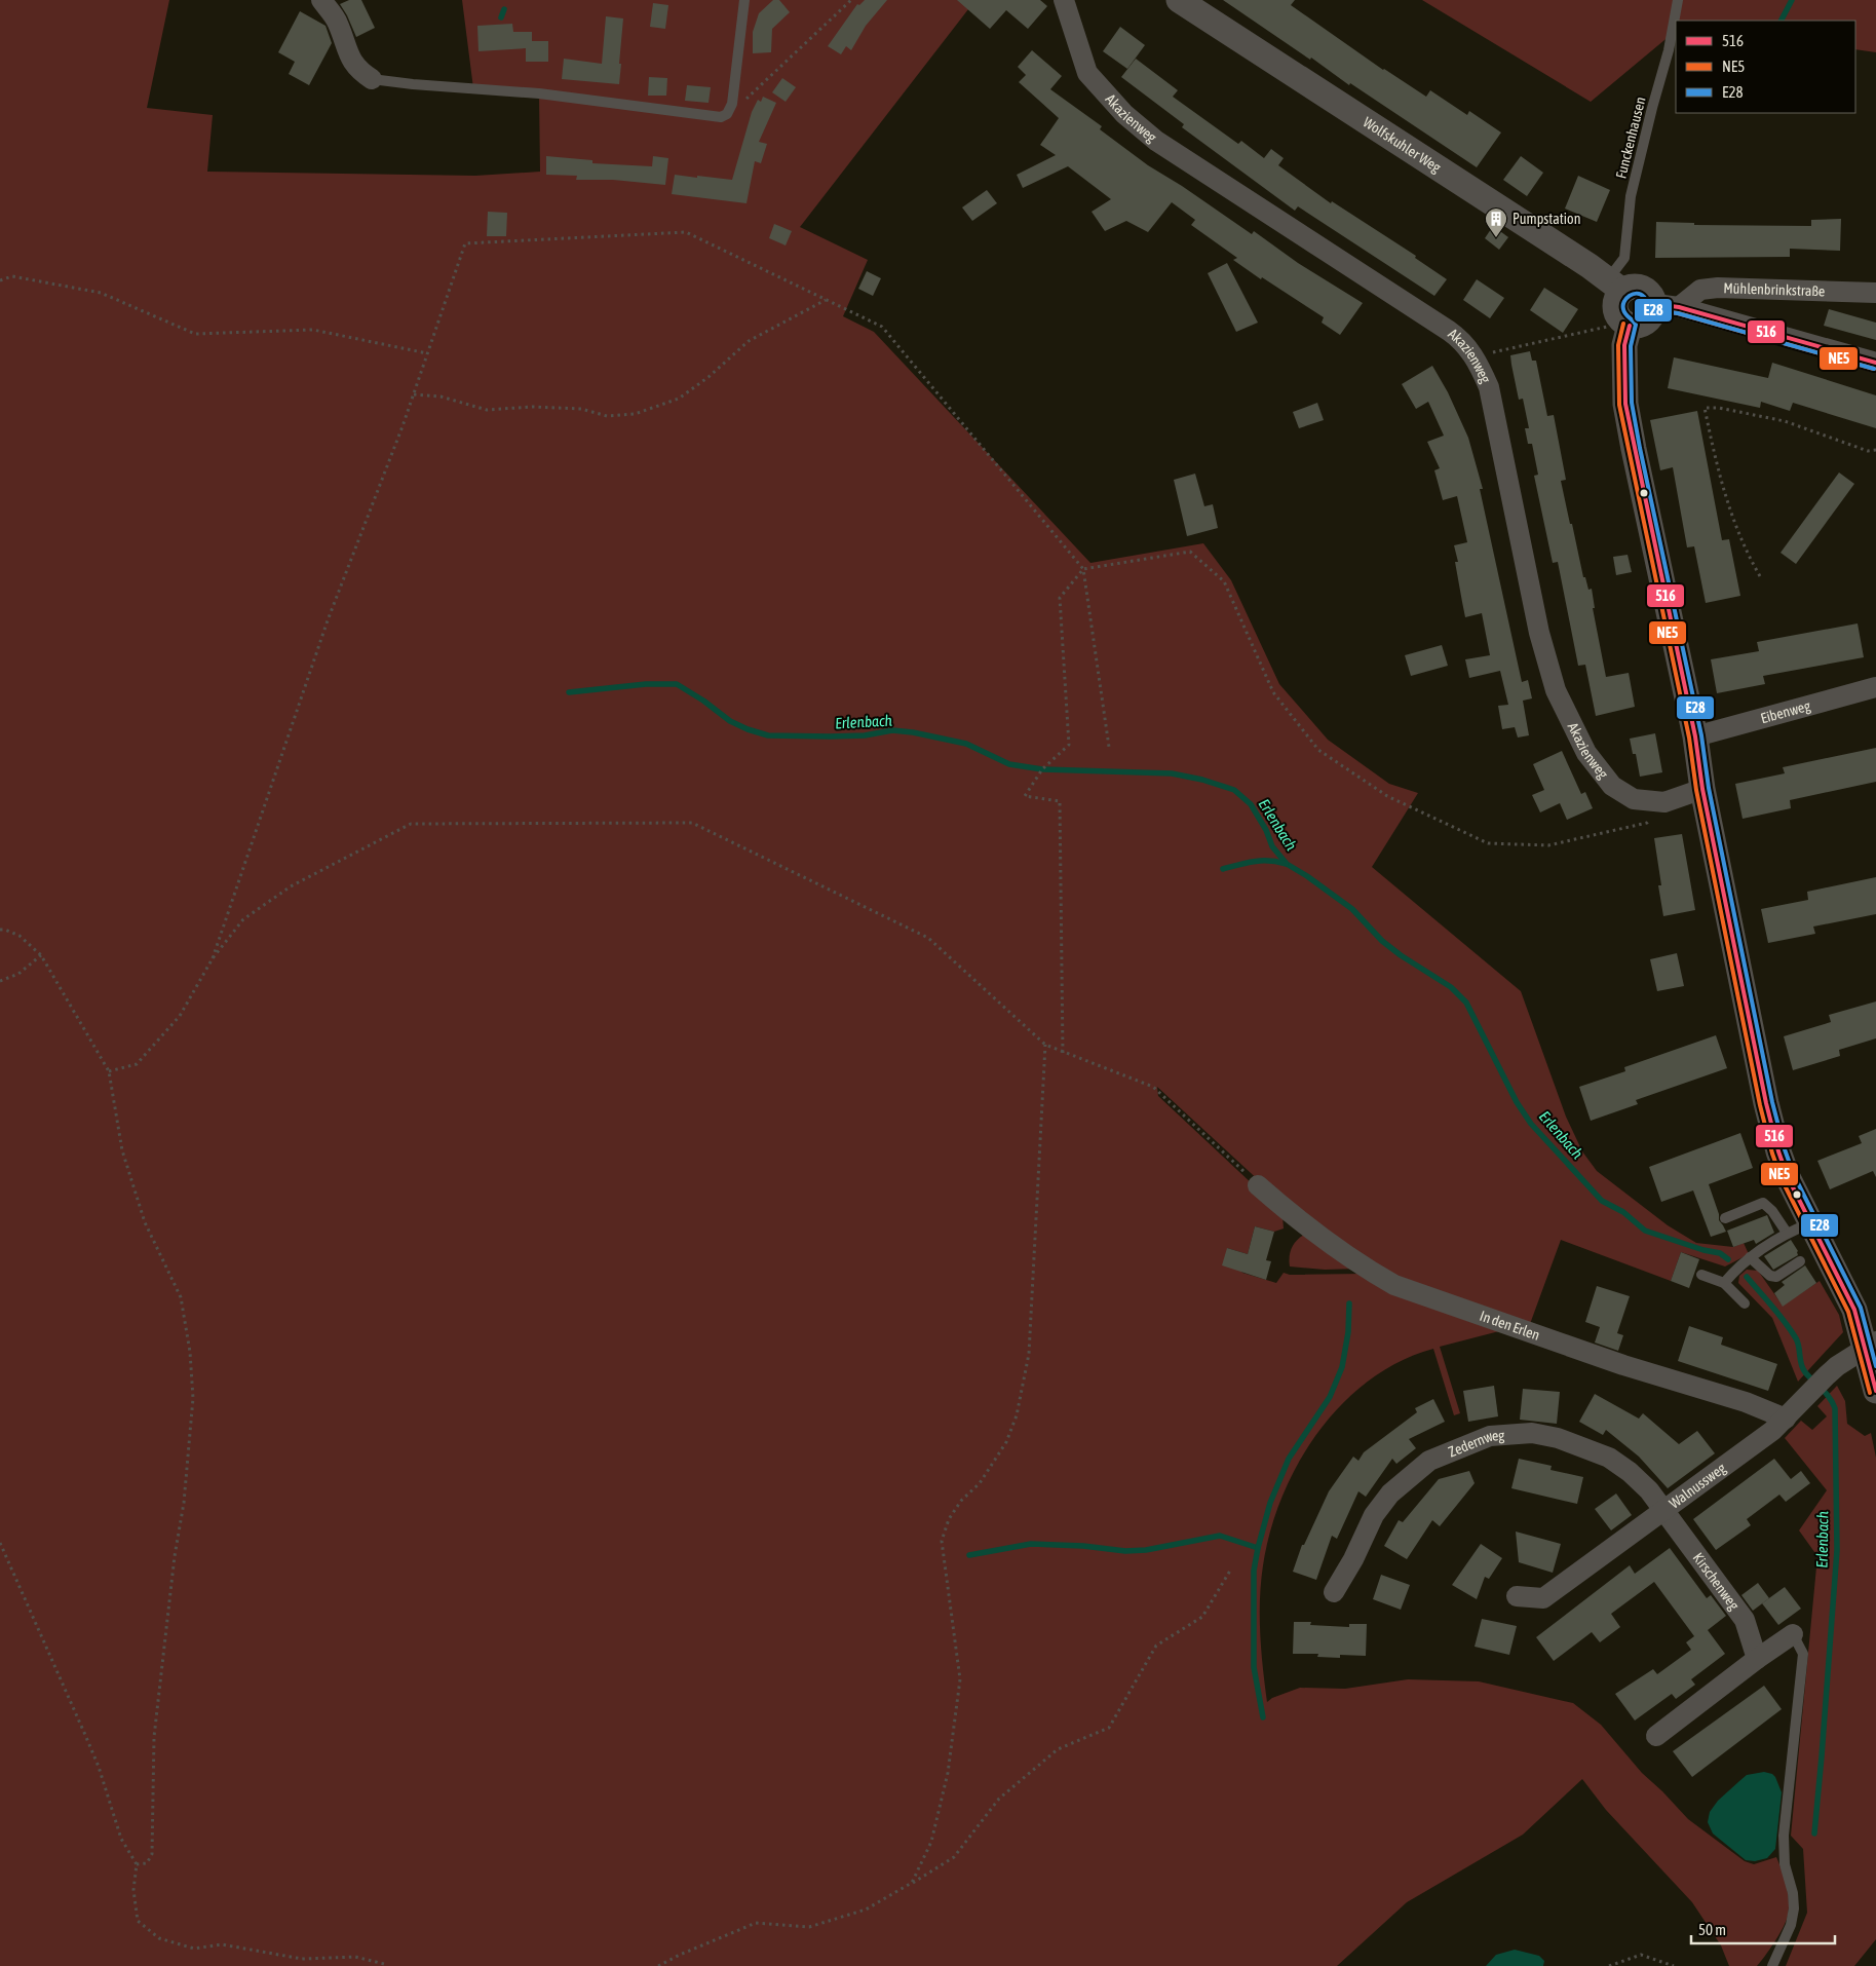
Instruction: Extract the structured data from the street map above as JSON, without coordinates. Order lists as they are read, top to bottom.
{
  "streets": {
    "street": [
      "Akazienweg",
      "Wolfskuhler Weg",
      "Mühlenbrinkstraße",
      "Eibenweg",
      "In den Erlen",
      "Zedernweg",
      "Walnussweg",
      "Kirschenweg"
    ],
    "lane": ["Funckenhausen"]
  },
  "crossings": [
    ["Funckenhausen", "Wolfskuhler Weg"],
    ["In den Erlen", "Walnussweg"],
    ["Zedernweg", "Walnussweg"],
    ["Zedernweg", "Kirschenweg"],
    ["Walnussweg", "Kirschenweg"]
  ],
  "water": ["Erlenbach"],
  "places": {
    "building": ["Pumpstation"]
  },
  "lines": ["transit line E28", "transit line 516", "transit line NE5"],
  "legend": ["516", "NE5", "E28"],
  "scale_bar": "50 m"
}
